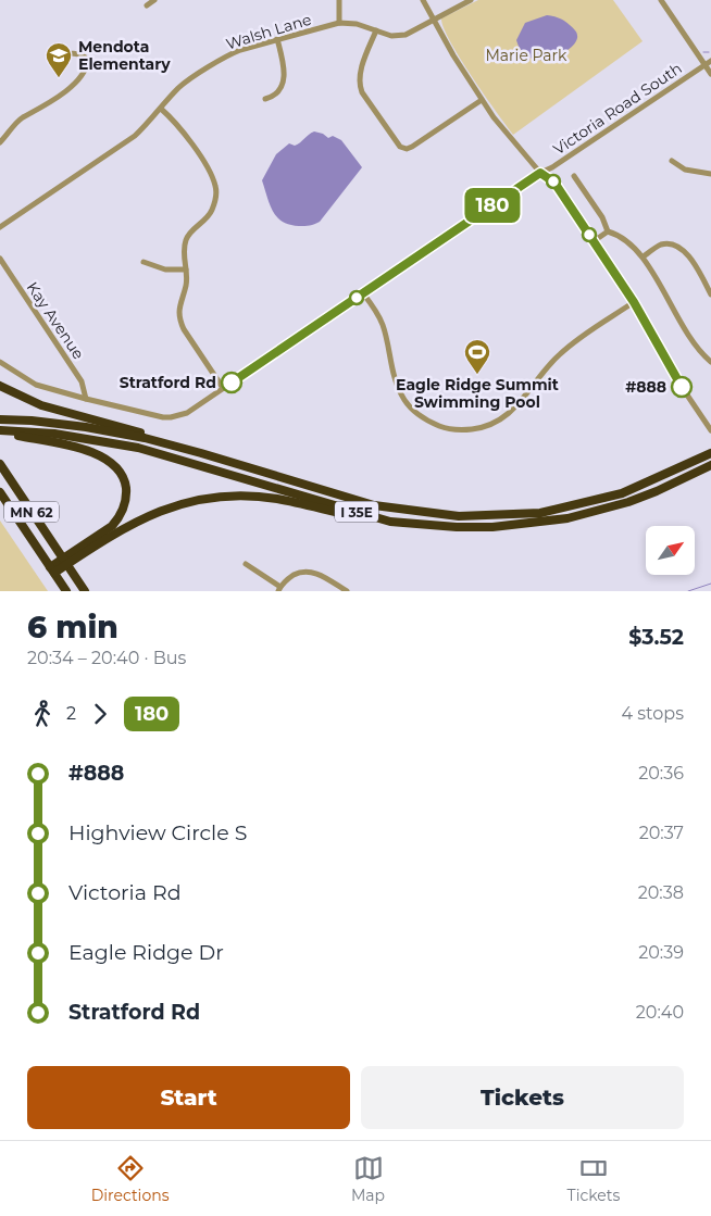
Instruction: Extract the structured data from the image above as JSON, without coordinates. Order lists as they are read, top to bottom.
{
  "streets": {
    "highway": ["MN 62", "I 35E"],
    "street": ["Walsh Lane", "Victoria Road South", "Kay Avenue"]
  },
  "crossings": [
    ["Victoria Road South", "Kay Avenue"]
  ],
  "parks": ["Marie Park"],
  "places": {
    "school or university": ["Mendota Elementary"],
    "sports": ["Eagle Ridge Summit Swimming Pool"],
    "other": ["Stratford Rd", "#888"]
  },
  "lines": ["bus line 180"],
  "north": "top right",
  "page": {
    "on_map": "180",
    "heading": ["6 min", "20:34 – 20:40 · Bus", "$3.52"],
    "legs": ["2", "180", "4 stops"],
    "list": [
      {
        "name": "#888",
        "value": "20:36"
      },
      {
        "name": "Highview Circle S",
        "value": "20:37"
      },
      {
        "name": "Victoria Rd",
        "value": "20:38"
      },
      {
        "name": "Eagle Ridge Dr",
        "value": "20:39"
      },
      {
        "name": "Stratford Rd",
        "value": "20:40"
      }
    ],
    "buttons": ["Start", "Tickets"],
    "tabs": ["Directions", "Map", "Tickets"]
  }
}
